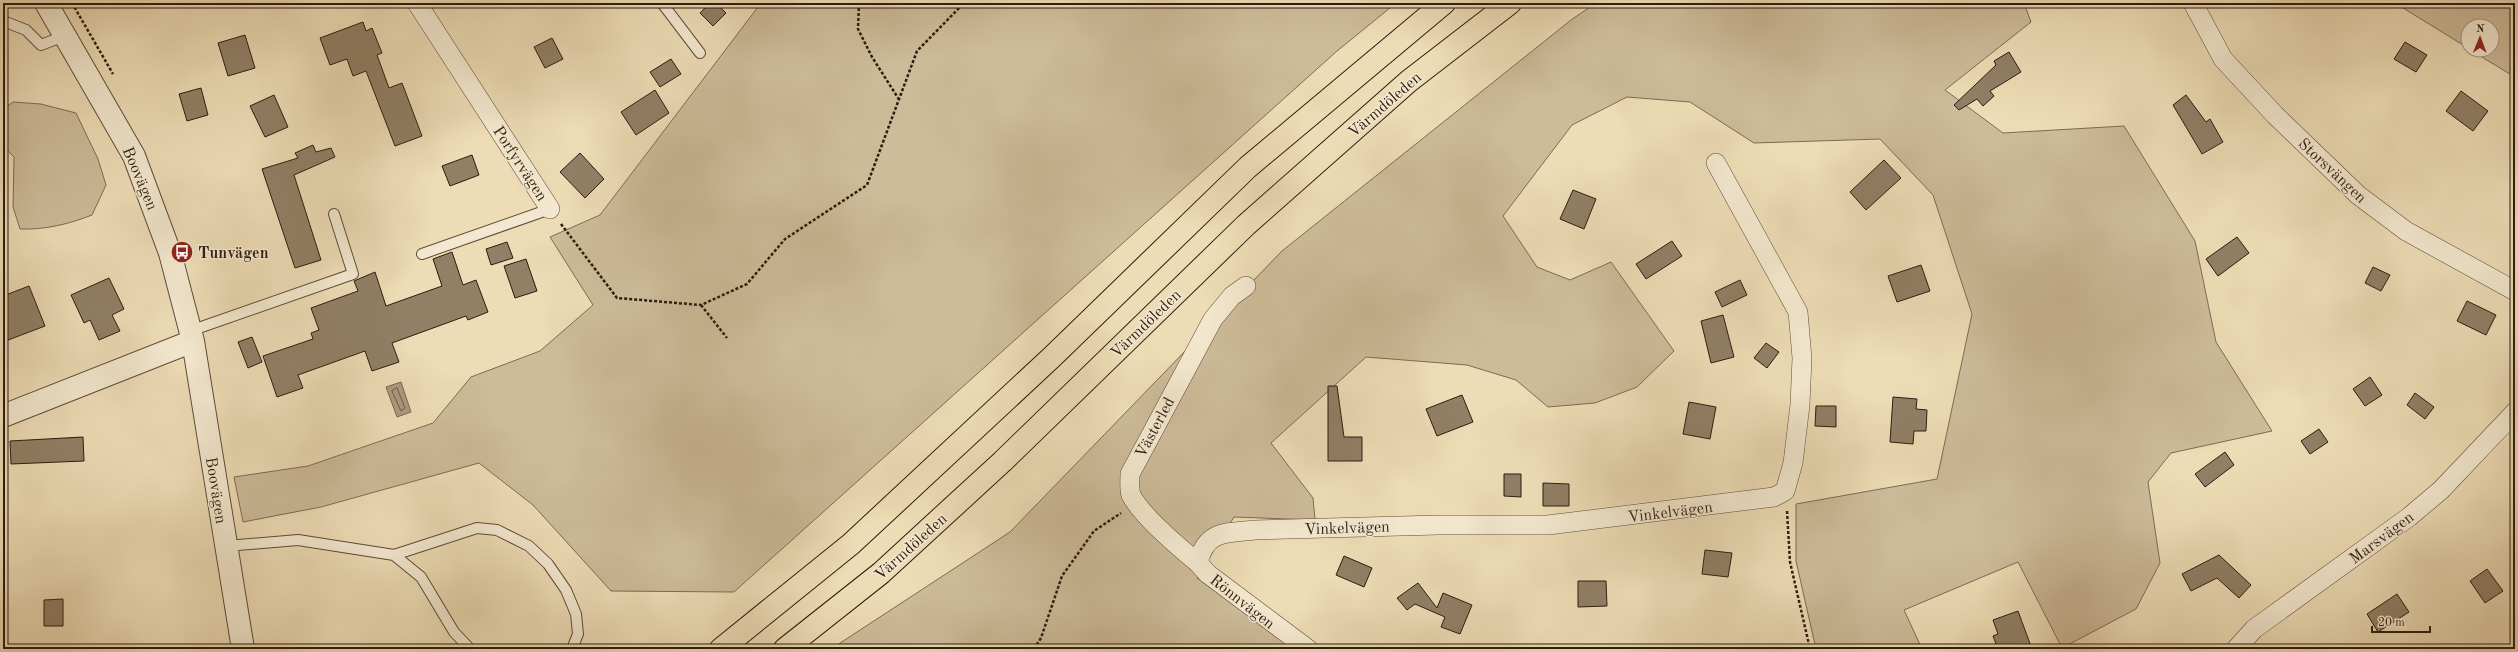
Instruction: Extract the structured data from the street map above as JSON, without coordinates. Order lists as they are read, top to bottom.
{
  "streets": {
    "highway": ["Värmdöleden"],
    "street": [
      "Porfyrvägen",
      "Storsvängen",
      "Boovägen",
      "Västerled",
      "Vinkelvägen",
      "Marsvägen",
      "Rönnvägen"
    ]
  },
  "crossings": [
    ["Västerled", "Rönnvägen"],
    ["Vinkelvägen", "Rönnvägen"]
  ],
  "places": {
    "bus stop": ["Tunvägen"]
  },
  "scale_bar": "20 m",
  "north": "top"
}
